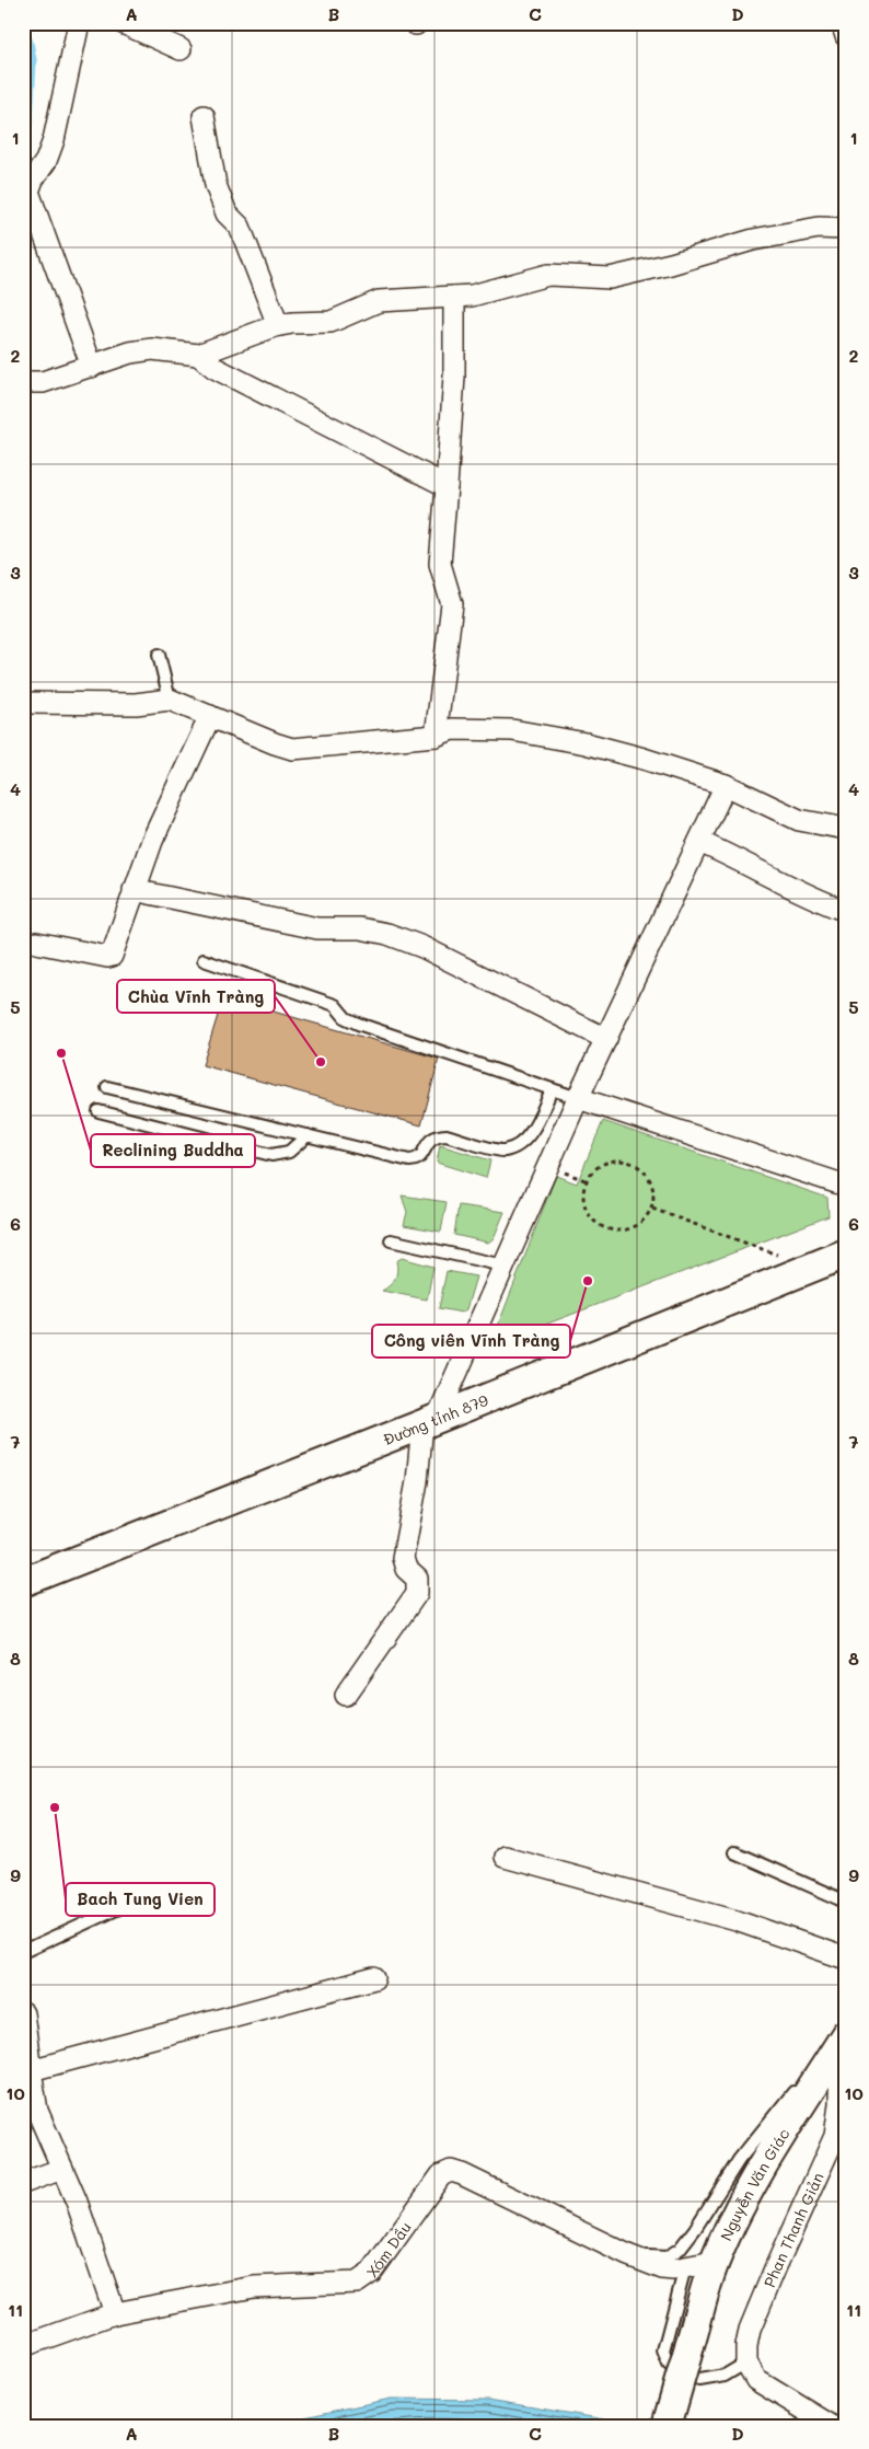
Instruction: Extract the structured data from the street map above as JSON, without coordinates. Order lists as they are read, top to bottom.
{
  "streets": {
    "main road": ["Đường tỉnh 879", "Nguyễn Văn Giác"],
    "street": ["Phan Thanh Giản", "Xóm Dầu"]
  },
  "crossings": [
    ["Nguyễn Văn Giác", "Phan Thanh Giản"],
    ["Nguyễn Văn Giác", "Xóm Dầu"]
  ],
  "places": [
    "Reclining Buddha",
    "Chùa Vĩnh Tràng",
    "Công viên Vĩnh Tràng",
    "Bach Tung Vien"
  ],
  "grid": {
    "columns": [
      "A",
      "B",
      "C",
      "D"
    ],
    "rows": [
      "1",
      "2",
      "3",
      "4",
      "5",
      "6",
      "7",
      "8",
      "9",
      "10",
      "11"
    ]
  }
}
